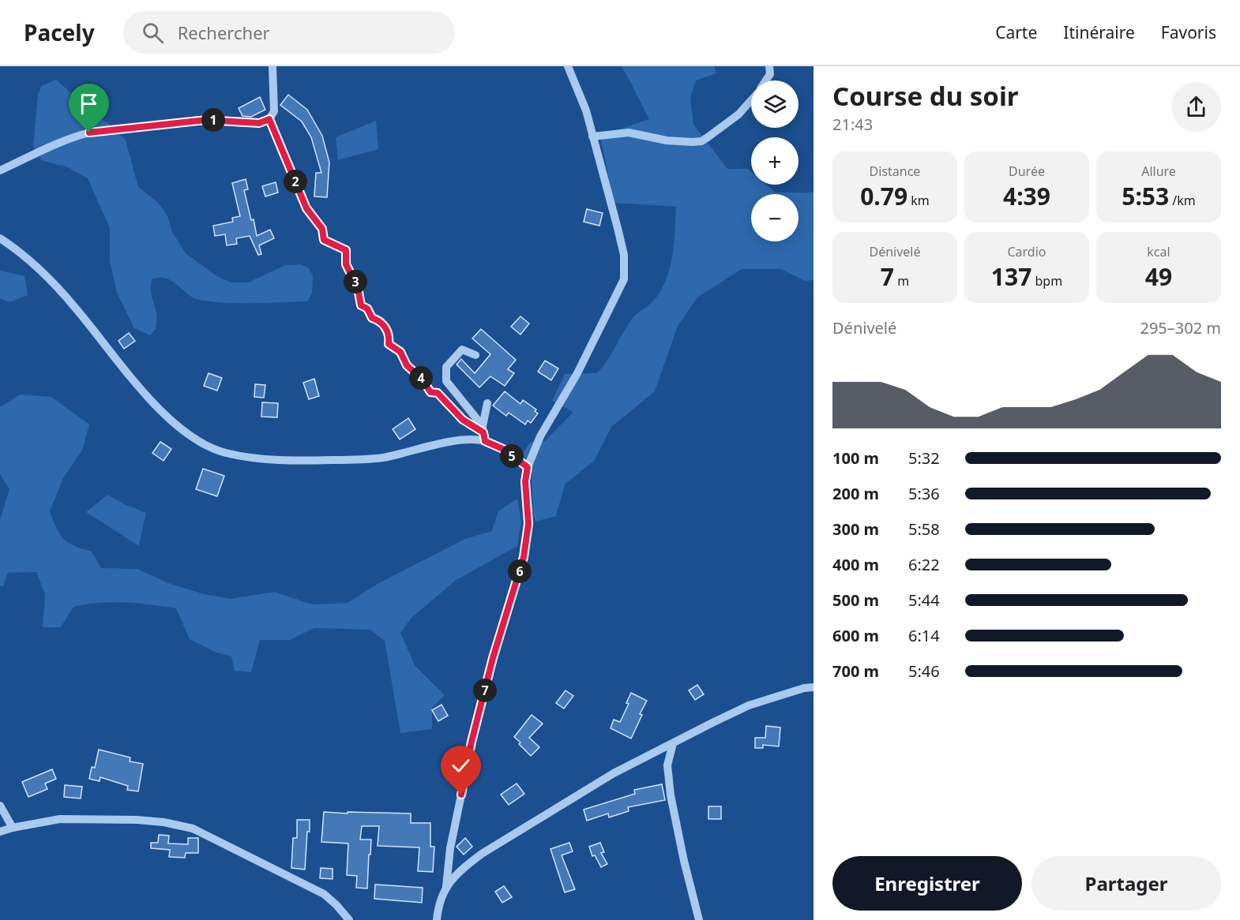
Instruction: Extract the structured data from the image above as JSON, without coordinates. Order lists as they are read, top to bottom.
{
  "page": {
    "header": "Pacely",
    "search": "Rechercher",
    "nav": ["Carte", "Itinéraire", "Favoris"],
    "heading": ["Course du soir", "21:43"],
    "map_buttons": ["+", "−"],
    "pins": [
      "1",
      "2",
      "3",
      "4",
      "5",
      "6",
      "7"
    ],
    "stats": [
      ["Distance", "0.79 km"],
      ["Durée", "4:39"],
      ["Allure", "5:53 /km"],
      ["Dénivelé", "7 m"],
      ["Cardio", "137 bpm"],
      ["kcal", "49"]
    ],
    "chart": ["Dénivelé", "295–302 m"],
    "list": [
      {
        "name": "100 m",
        "note": "5:32"
      },
      {
        "name": "200 m",
        "note": "5:36"
      },
      {
        "name": "300 m",
        "note": "5:58"
      },
      {
        "name": "400 m",
        "note": "6:22"
      },
      {
        "name": "500 m",
        "note": "5:44"
      },
      {
        "name": "600 m",
        "note": "6:14"
      },
      {
        "name": "700 m",
        "note": "5:46"
      }
    ],
    "buttons": ["Enregistrer", "Partager"]
  }
}
